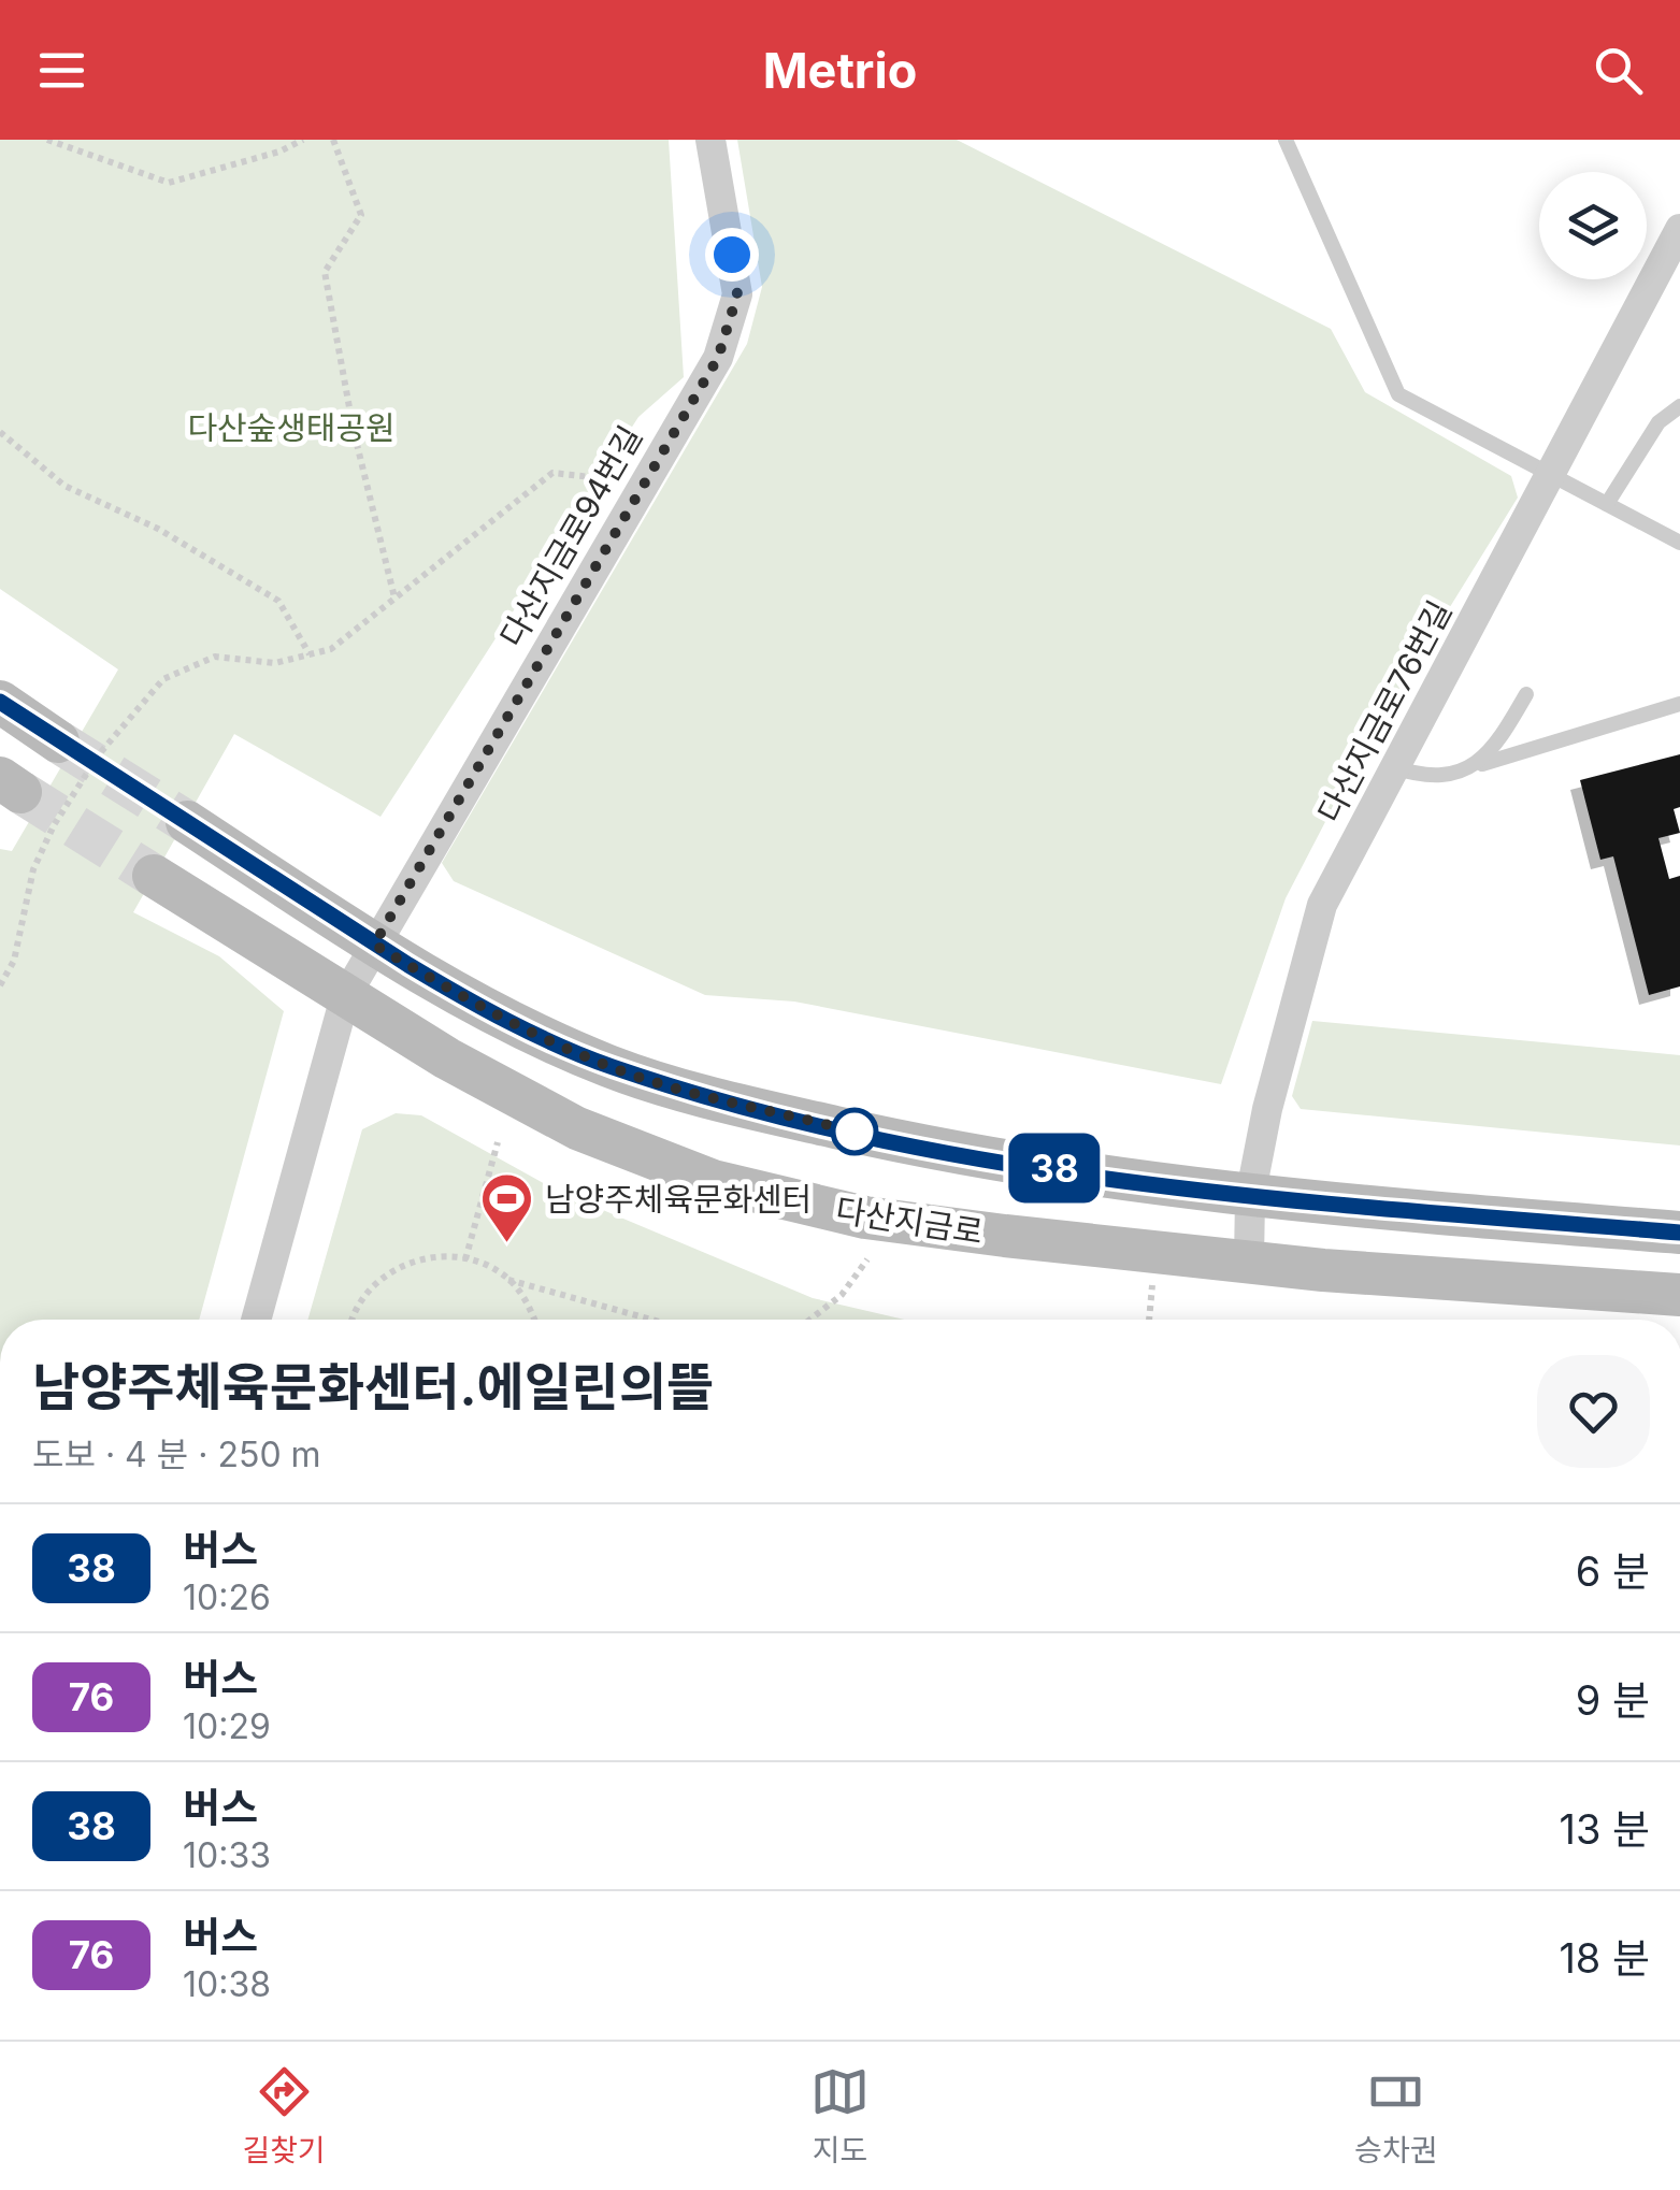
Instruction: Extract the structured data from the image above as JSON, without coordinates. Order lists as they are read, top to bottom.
{
  "streets": {
    "street": ["다산지금로94번길", "다산지금로76번길", "다산지금로"]
  },
  "crossings": [
    ["다산지금로94번길", "다산지금로"],
    ["다산지금로76번길", "다산지금로"]
  ],
  "parks": ["다산숲생태공원"],
  "places": {
    "sports": ["남양주체육문화센터"]
  },
  "lines": ["bus line 38"],
  "page": {
    "header": "Metrio",
    "on_map": "38",
    "heading": ["남양주체육문화센터.에일린의뜰", "도보 · 4 분 · 250 m"],
    "list": [
      {
        "mark": "38",
        "name": "버스",
        "note": "10:26",
        "value": "6 분"
      },
      {
        "mark": "76",
        "name": "버스",
        "note": "10:29",
        "value": "9 분"
      },
      {
        "mark": "38",
        "name": "버스",
        "note": "10:33",
        "value": "13 분"
      },
      {
        "mark": "76",
        "name": "버스",
        "note": "10:38",
        "value": "18 분"
      }
    ],
    "tabs": ["길찾기", "지도", "승차권"]
  }
}
